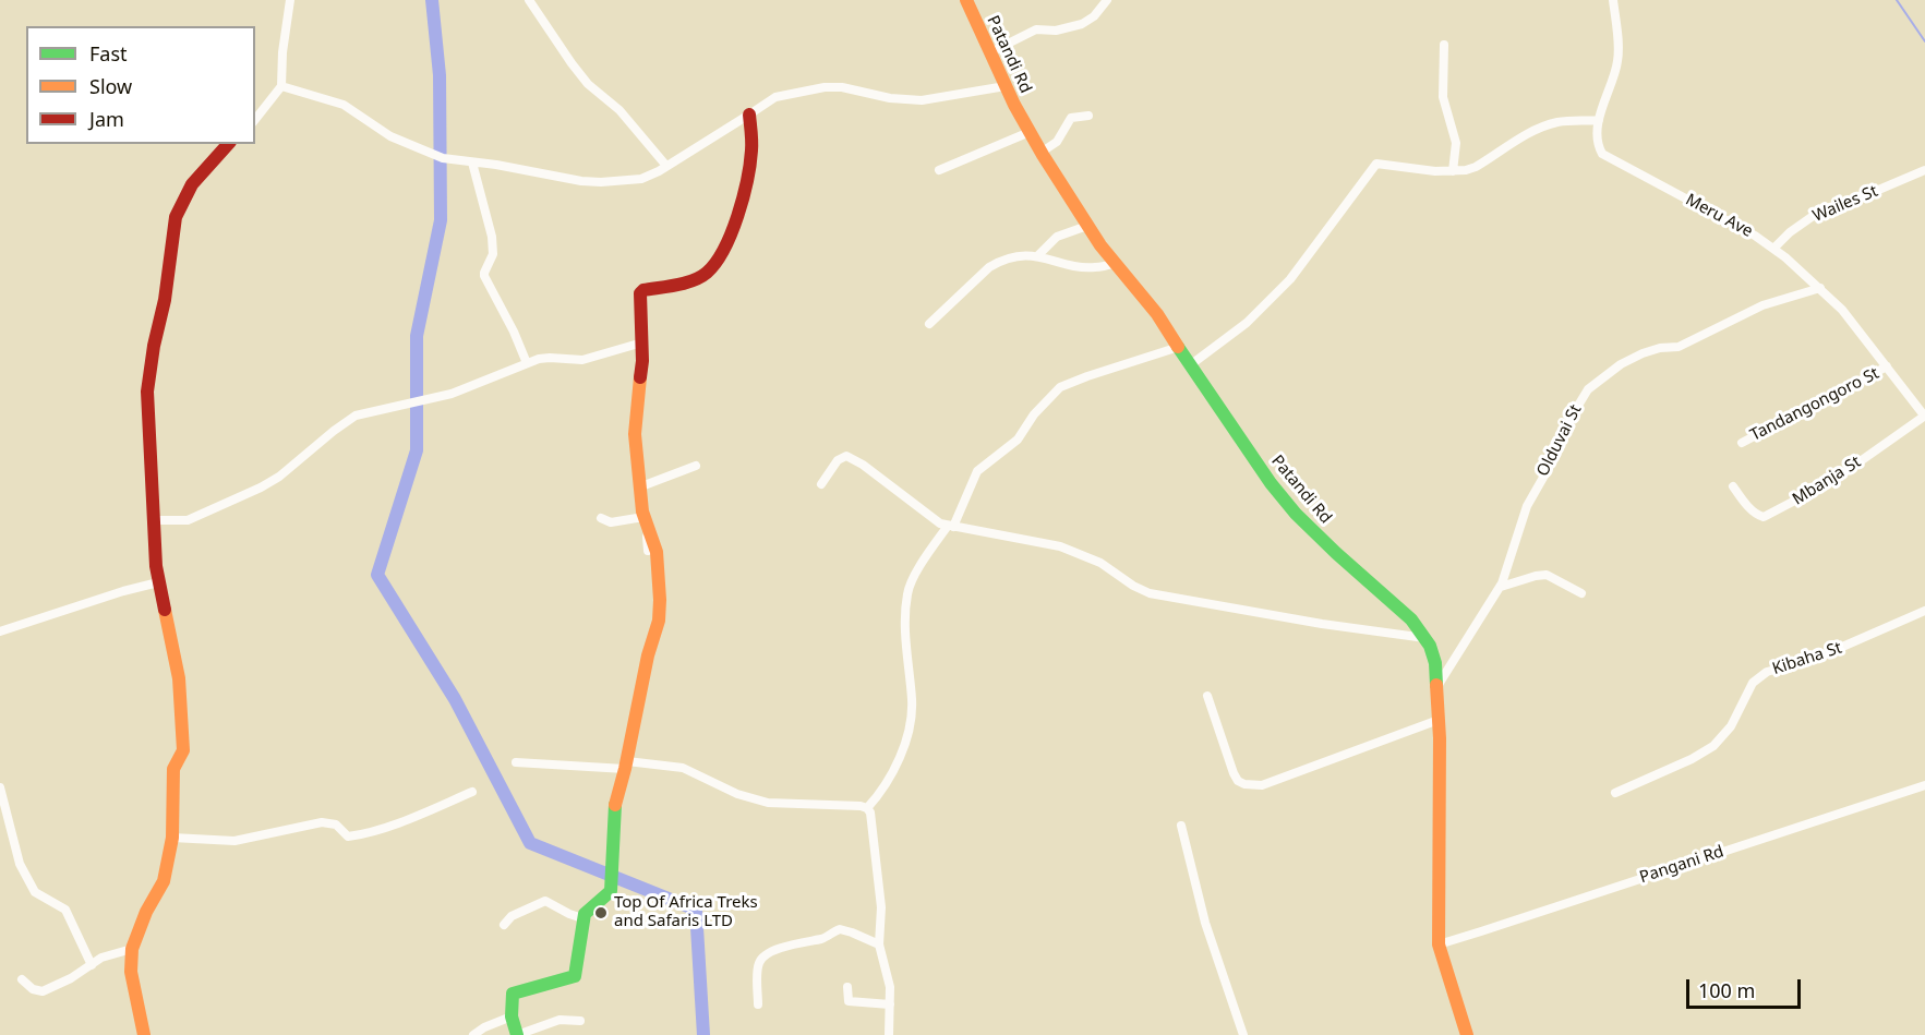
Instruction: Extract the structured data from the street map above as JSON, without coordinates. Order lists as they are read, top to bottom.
{
  "streets": {
    "street": [
      "Patandi Rd",
      "Wailes St",
      "Meru Ave",
      "Tandangongoro St",
      "Olduvai St",
      "Mbanja St",
      "Kibaha St",
      "Pangani Rd"
    ]
  },
  "crossings": [
    ["Patandi Rd", "Olduvai St"],
    ["Patandi Rd", "Pangani Rd"],
    ["Wailes St", "Meru Ave"],
    ["Meru Ave", "Tandangongoro St"],
    ["Meru Ave", "Olduvai St"],
    ["Meru Ave", "Mbanja St"]
  ],
  "places": ["Top Of Africa Treks and Safaris LTD"],
  "legend": ["Fast", "Slow", "Jam"],
  "scale_bar": "100 m"
}
